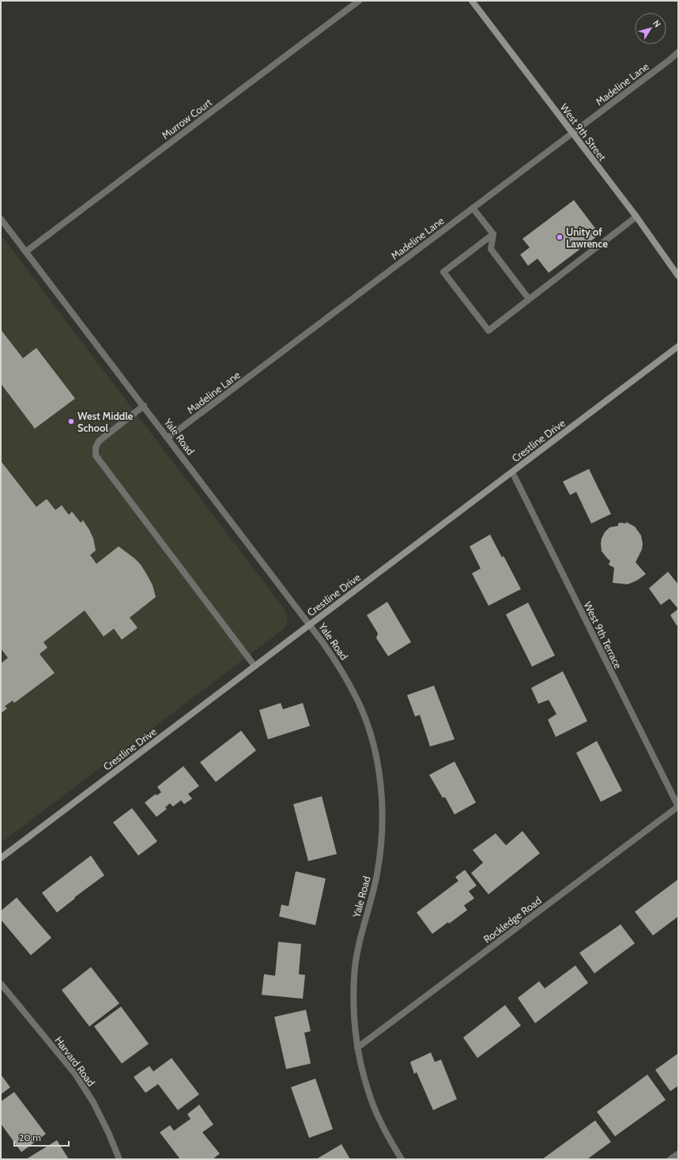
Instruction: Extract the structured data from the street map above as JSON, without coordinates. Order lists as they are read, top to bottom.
{
  "streets": {
    "street": [
      "Madeline Lane",
      "Murrow Court",
      "West 9th Street",
      "Yale Road",
      "Crestline Drive",
      "West 9th Terrace",
      "Rockledge Road",
      "Harvard Road"
    ]
  },
  "crossings": [
    ["Madeline Lane", "West 9th Street"],
    ["Madeline Lane", "Yale Road"],
    ["Murrow Court", "Yale Road"],
    ["Yale Road", "Crestline Drive"],
    ["Yale Road", "Rockledge Road"],
    ["Crestline Drive", "West 9th Terrace"],
    ["West 9th Terrace", "Rockledge Road"]
  ],
  "places": ["Unity of Lawrence", "West Middle School"],
  "scale_bar": "20 m",
  "north": "top right"
}
